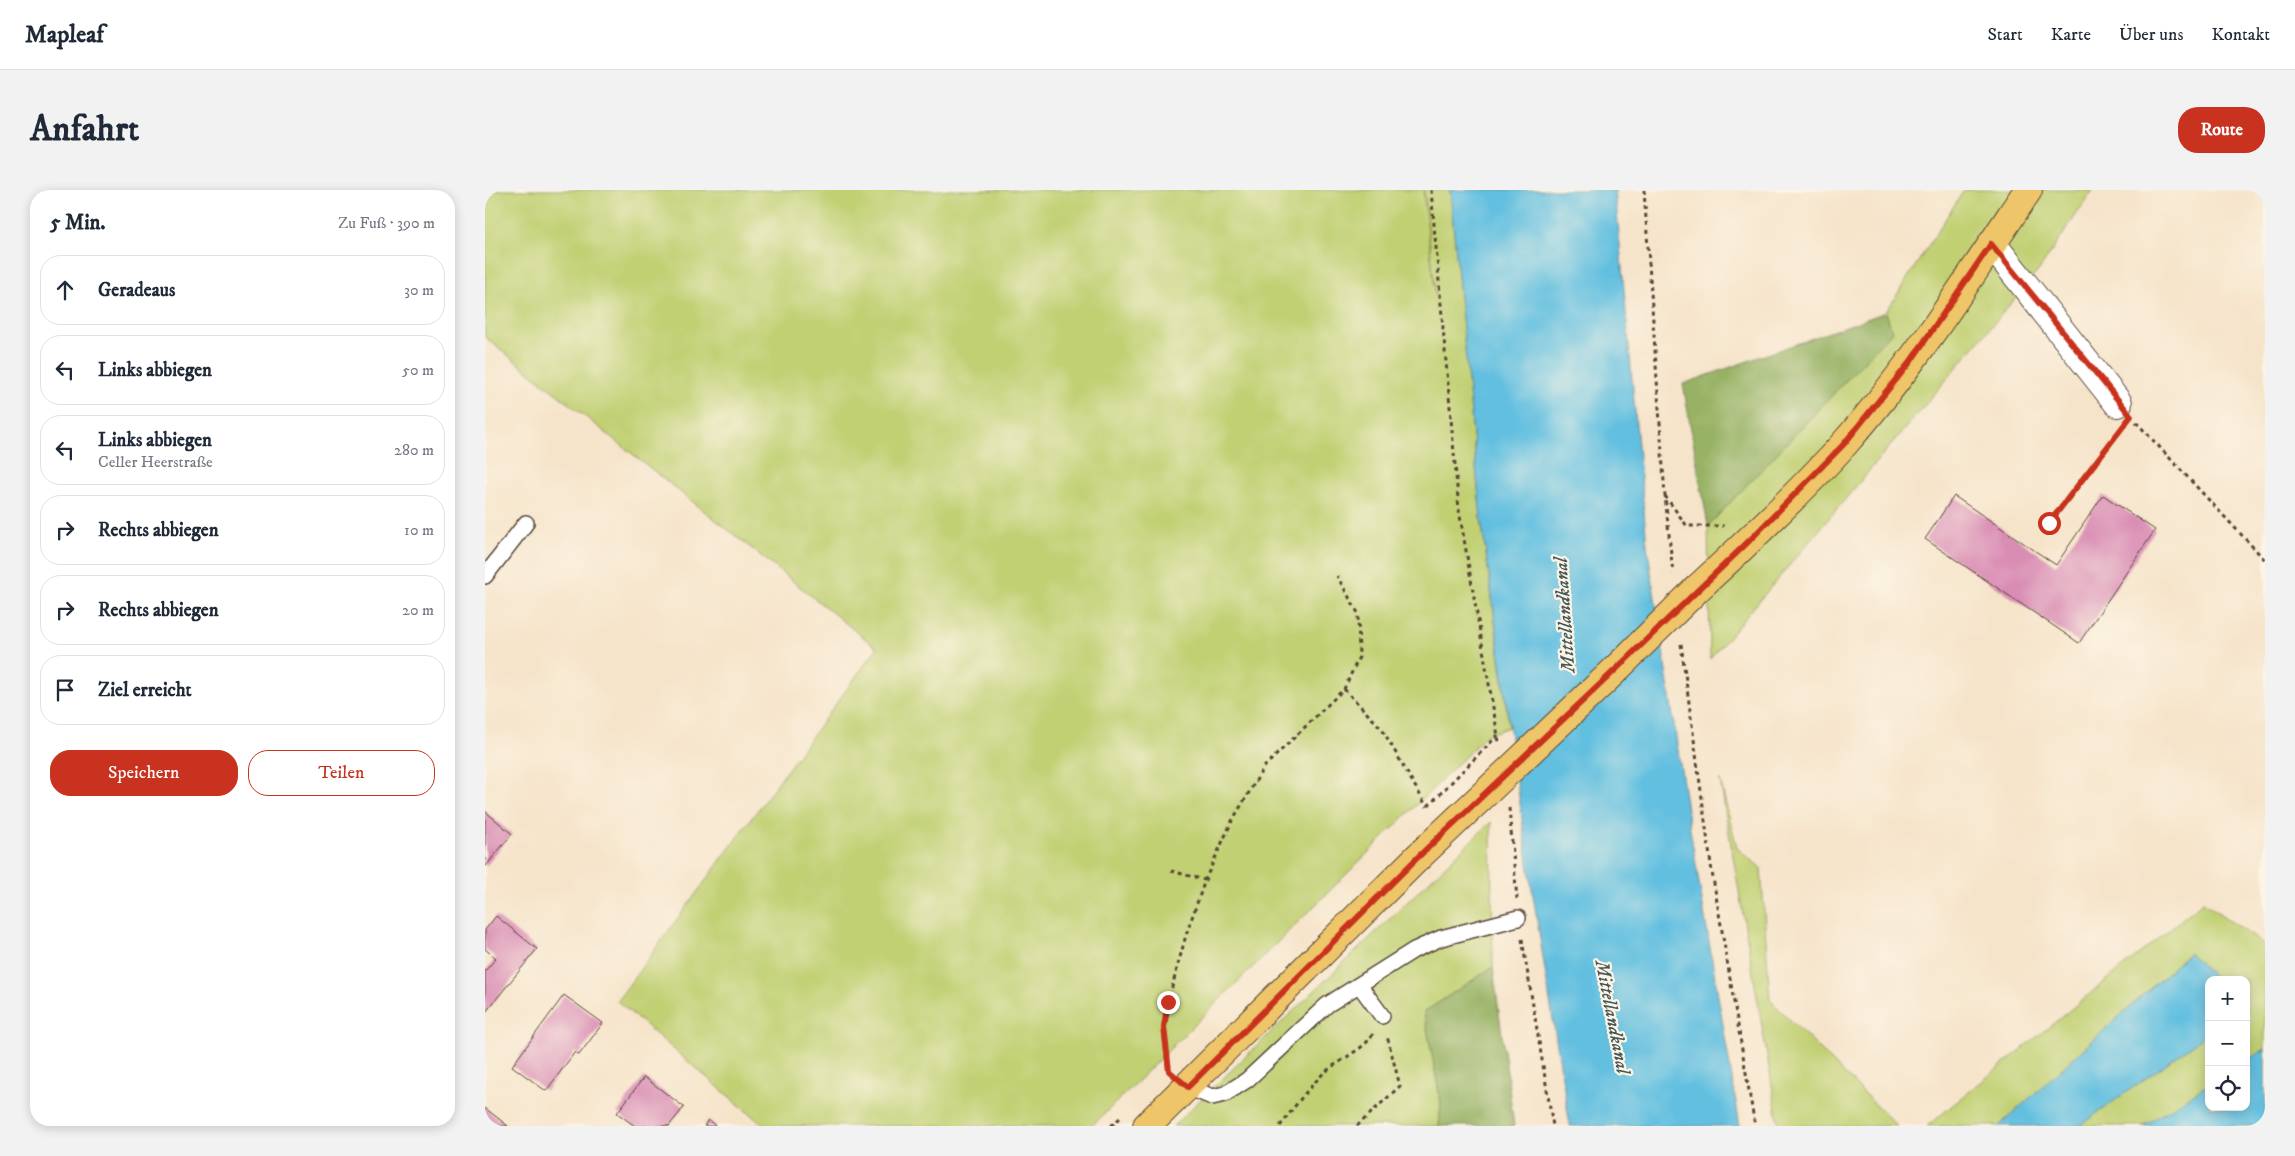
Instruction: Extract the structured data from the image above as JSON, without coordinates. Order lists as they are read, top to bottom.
{
  "water": ["Mittellandkanal"],
  "page": {
    "header": "Mapleaf",
    "nav": [
      "Start",
      "Karte",
      "Über uns",
      "Kontakt"
    ],
    "buttons": [
      "Route",
      ["Speichern", "Teilen"]
    ],
    "title": "Anfahrt",
    "heading": ["5 Min.", "Zu Fuß · 390 m"],
    "list": [
      ["Geradeaus", "30 m"],
      ["Links abbiegen", "50 m"],
      ["Links abbiegen", "Celler Heerstraße", "280 m"],
      ["Rechts abbiegen", "10 m"],
      ["Rechts abbiegen", "20 m"],
      "Ziel erreicht"
    ],
    "map_buttons": ["+", "−"]
  }
}
